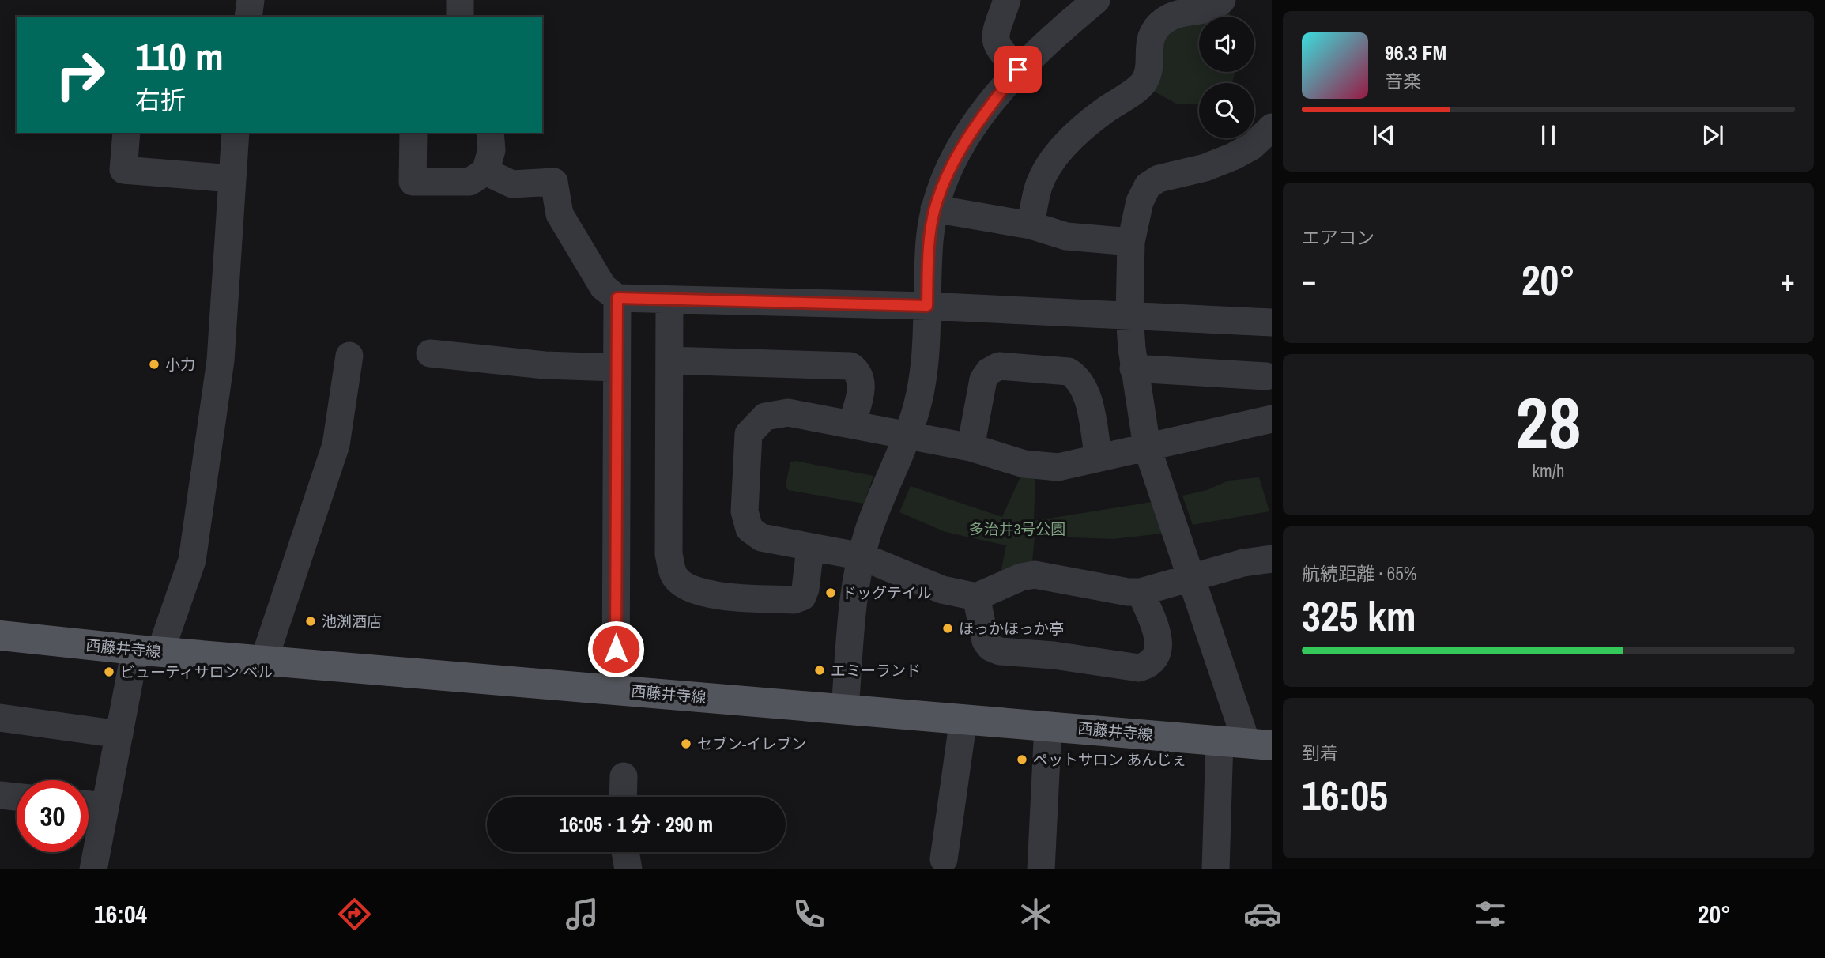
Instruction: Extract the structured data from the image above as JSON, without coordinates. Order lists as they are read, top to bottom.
{
  "streets": {
    "main road": ["西藤井寺線"]
  },
  "parks": ["多治井3号公園"],
  "places": [
    "小力",
    "ドッグテイル",
    "池渕酒店",
    "ほっかほっか亭",
    "エミーランド",
    "ビューティサロン ベル",
    "セブン-イレブン",
    "ペットサロン あんじぇ"
  ],
  "page": {
    "turn": ["110 m", "右折"],
    "song": ["96.3 FM", "音楽"],
    "tile": [
      "エアコン",
      ["28", "km/h"],
      ["航続距離 · 65%", "325 km"],
      ["到着", "16:05"]
    ],
    "heat": ["−", "20°", "+"],
    "limit": "30",
    "trip": "16:05 · 1 分 · 290 m",
    "tabs": ["16:04", "20°"]
  }
}
